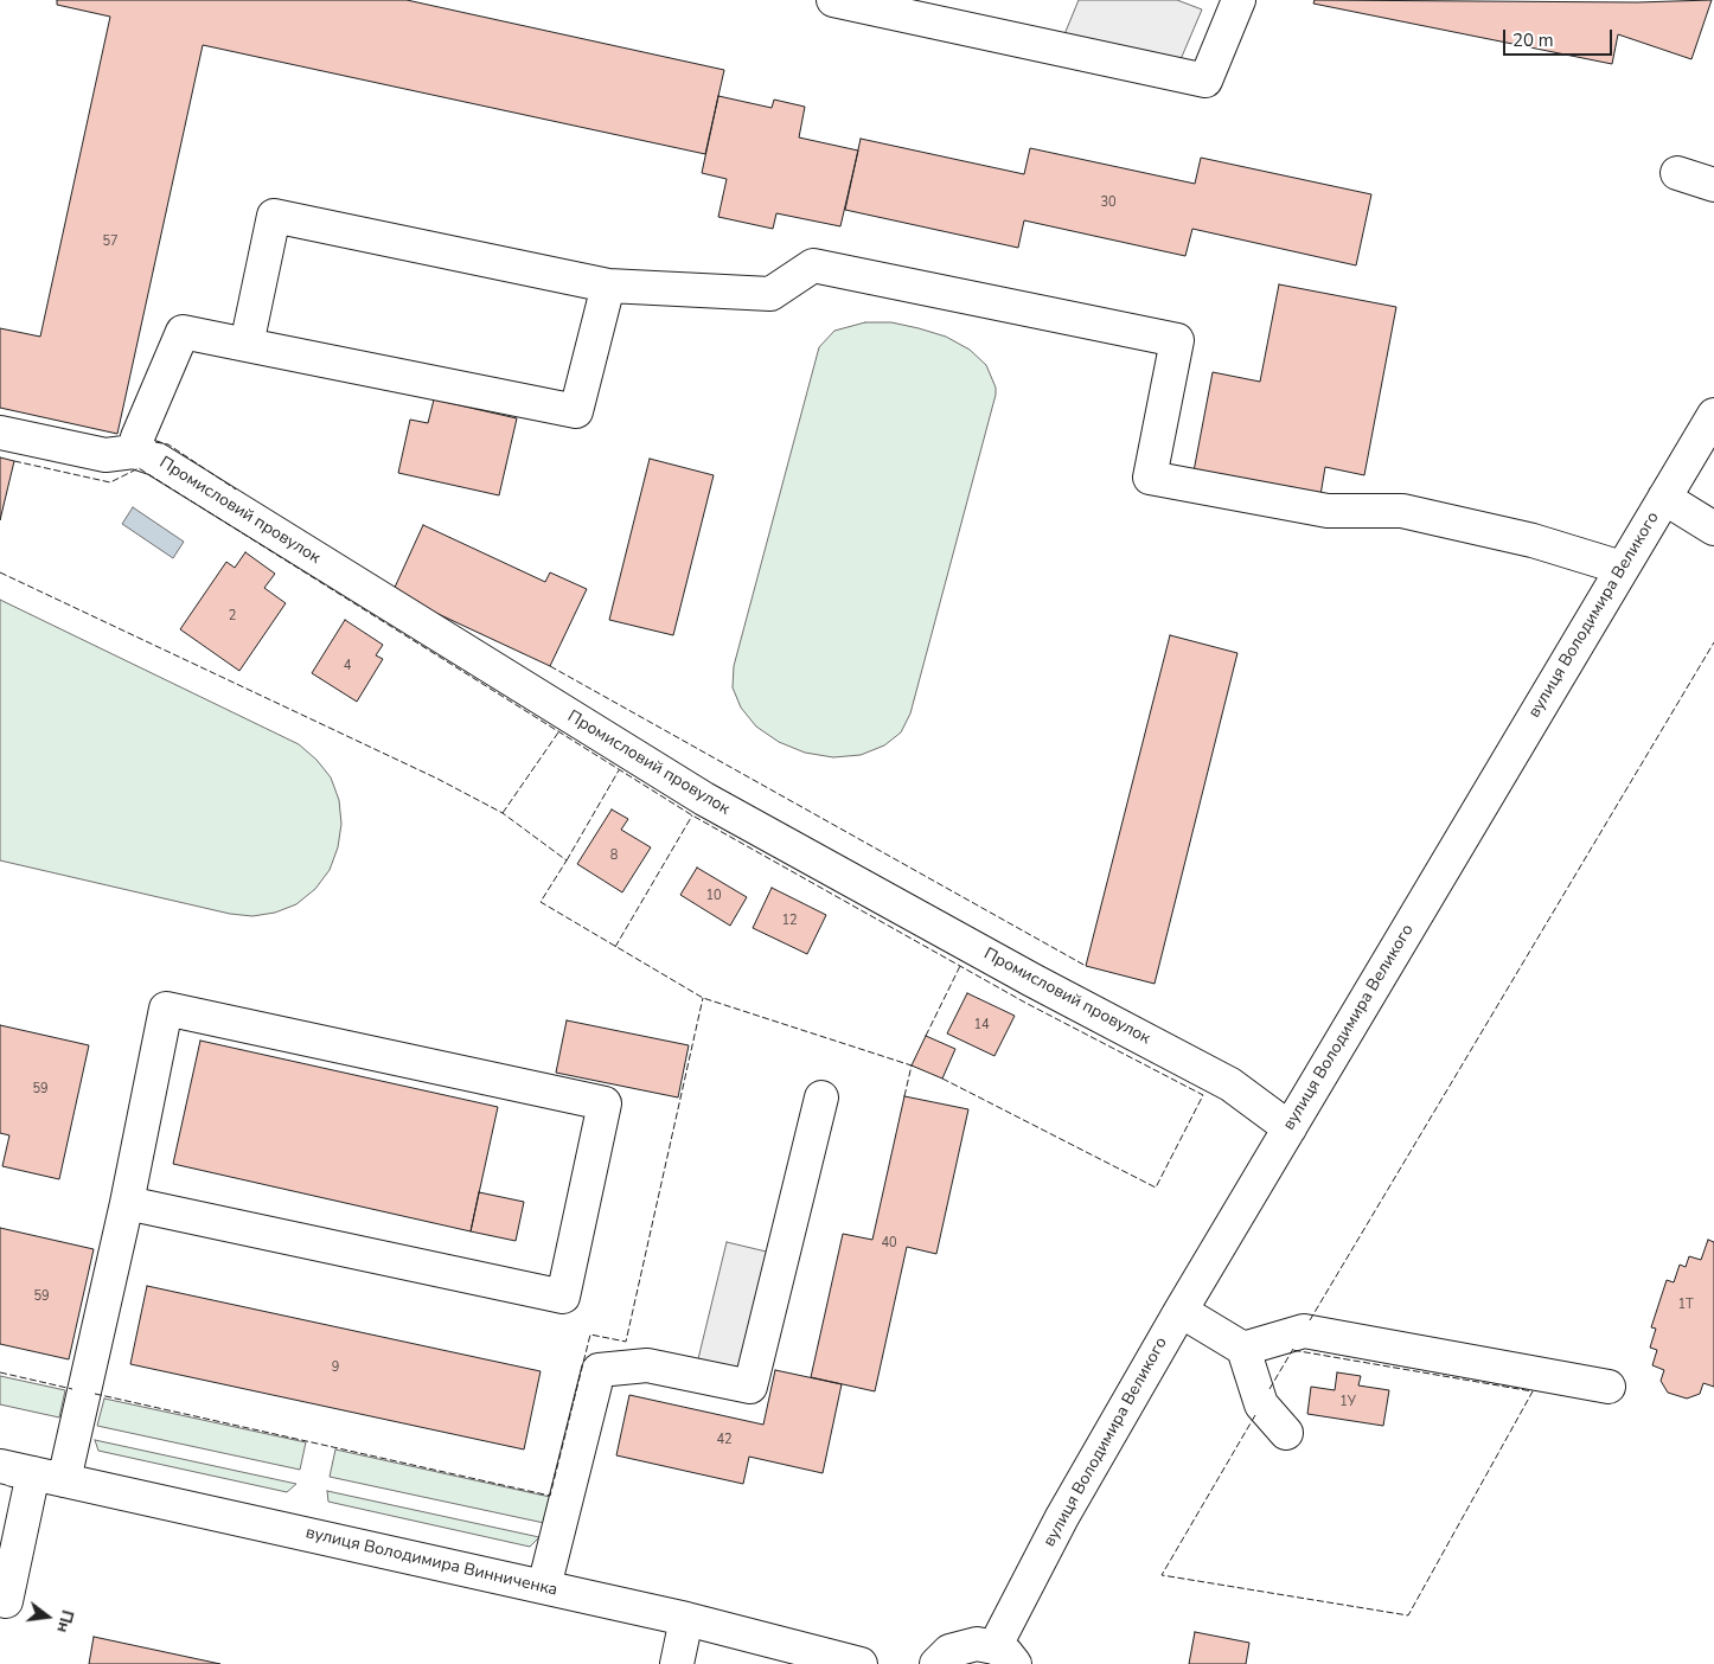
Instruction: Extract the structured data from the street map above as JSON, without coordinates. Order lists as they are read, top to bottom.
{
  "streets": {
    "street": ["Промисловий провулок", "вулиця Володимира Великого", "вулиця Володимира Винниченка"]
  },
  "crossings": [
    ["Промисловий провулок", "вулиця Володимира Великого"]
  ],
  "house_numbers": [
    "30",
    "57",
    "2",
    "4",
    "8",
    "10",
    "12",
    "14",
    "59",
    "40",
    "59",
    "1Т",
    "9",
    "1У",
    "42"
  ],
  "scale_bar": "20 m",
  "north": "right"
}
